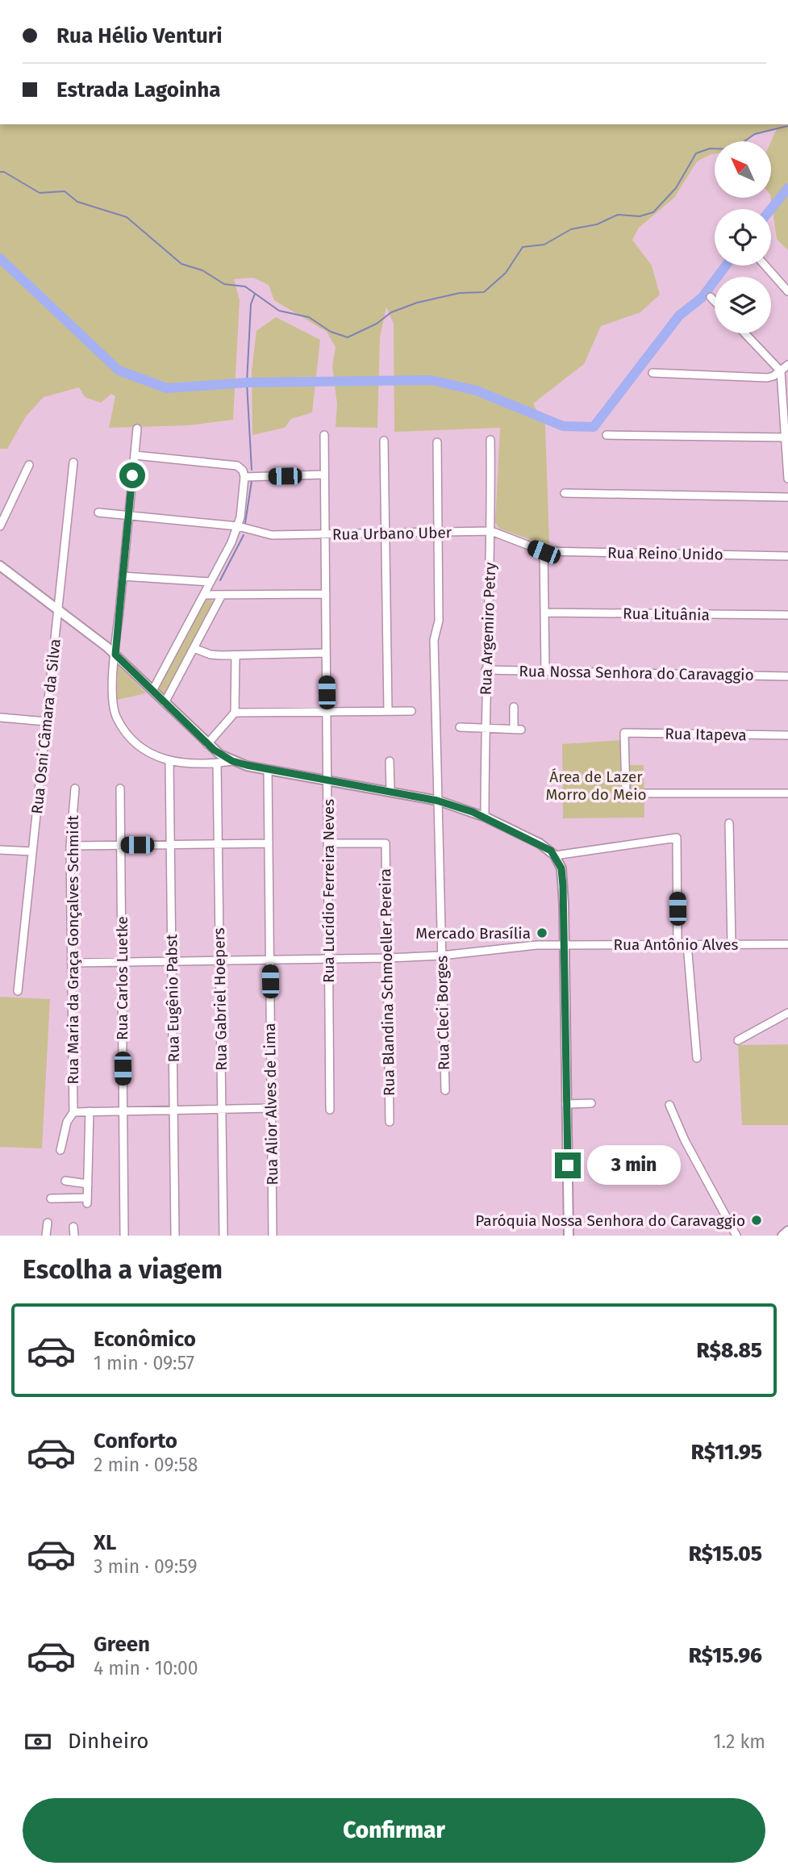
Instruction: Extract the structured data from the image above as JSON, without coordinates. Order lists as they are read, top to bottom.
{
  "streets": {
    "street": [
      "Rua Urbano Uber",
      "Rua Reino Unido",
      "Rua Lituânia",
      "Rua Argemiro Petry",
      "Rua Nossa Senhora do Caravaggio",
      "Rua Osni Câmara da Silva",
      "Rua Itapeva",
      "Rua Lucídio Ferreira Neves",
      "Rua Antônio Alves",
      "Rua Maria da Graça Gonçalves Schmidt",
      "Rua Carlos Luetke",
      "Rua Blandina Schmoeller Pereira",
      "Rua Eugênio Pabst",
      "Rua Gabriel Hoepers",
      "Rua Cleci Borges",
      "Rua Alior Alves de Lima"
    ]
  },
  "crossings": [
    ["Rua Urbano Uber", "Rua Reino Unido"],
    ["Rua Urbano Uber", "Rua Argemiro Petry"],
    ["Rua Urbano Uber", "Rua Lucídio Ferreira Neves"],
    ["Rua Urbano Uber", "Rua Cleci Borges"],
    ["Rua Argemiro Petry", "Rua Nossa Senhora do Caravaggio"],
    ["Rua Lucídio Ferreira Neves", "Rua Antônio Alves"],
    ["Rua Lucídio Ferreira Neves", "Rua Blandina Schmoeller Pereira"],
    ["Rua Antônio Alves", "Rua Maria da Graça Gonçalves Schmidt"],
    ["Rua Antônio Alves", "Rua Carlos Luetke"],
    ["Rua Antônio Alves", "Rua Blandina Schmoeller Pereira"],
    ["Rua Antônio Alves", "Rua Eugênio Pabst"],
    ["Rua Antônio Alves", "Rua Gabriel Hoepers"],
    ["Rua Antônio Alves", "Rua Cleci Borges"],
    ["Rua Antônio Alves", "Rua Alior Alves de Lima"]
  ],
  "parks": ["Área de Lazer Morro do Meio"],
  "places": ["Mercado Brasília", "Paróquia Nossa Senhora do Caravaggio"],
  "north": "top left",
  "page": {
    "banner": ["Rua Hélio Venturi", "Estrada Lagoinha"],
    "bubble": "3 min",
    "heading": "Escolha a viagem",
    "list": [
      {
        "name": "Econômico",
        "note": "1 min · 09:57",
        "value": "R$8.85"
      },
      {
        "name": "Conforto",
        "note": "2 min · 09:58",
        "value": "R$11.95"
      },
      {
        "name": "XL",
        "note": "3 min · 09:59",
        "value": "R$15.05"
      },
      {
        "name": "Green",
        "note": "4 min · 10:00",
        "value": "R$15.96"
      }
    ],
    "pay": ["Dinheiro", "1.2 km"],
    "buttons": "Confirmar"
  }
}
